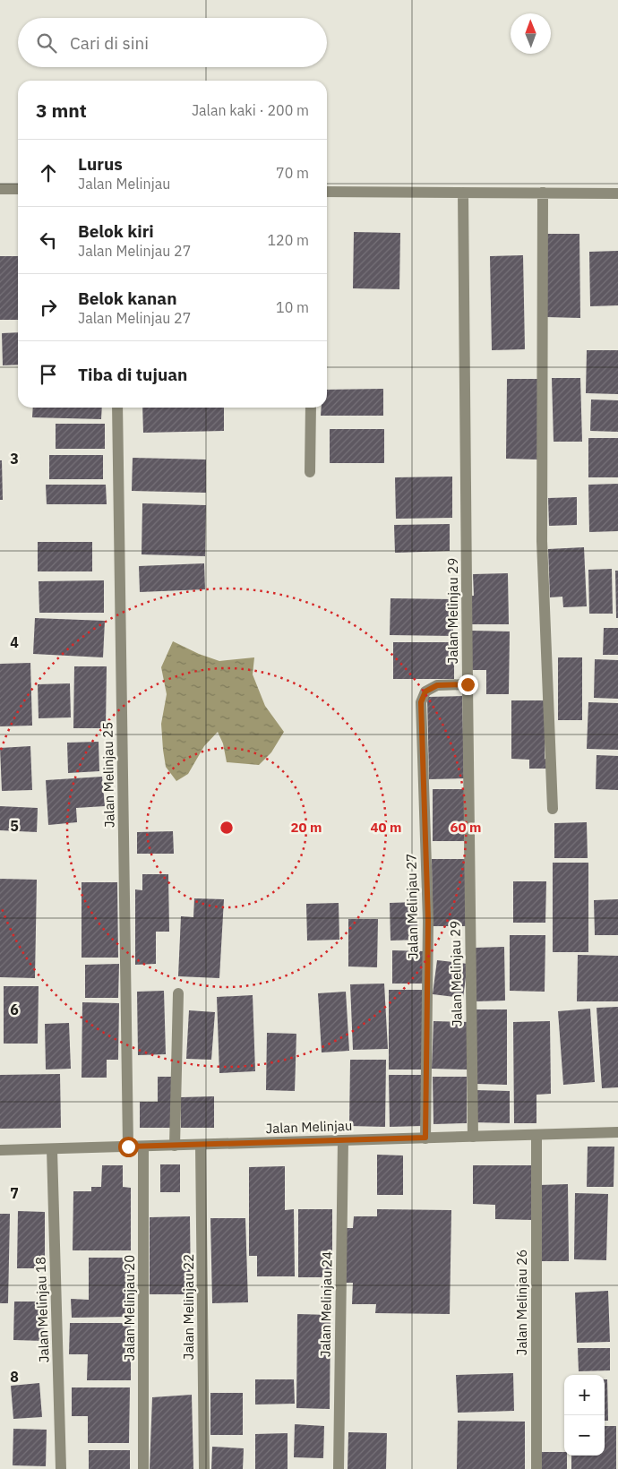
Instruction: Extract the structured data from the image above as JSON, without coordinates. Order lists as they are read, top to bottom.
{
  "streets": {
    "street": [
      "Jalan Melinjau 29",
      "Jalan Melinjau 25",
      "Jalan Melinjau 27",
      "Jalan Melinjau",
      "Jalan Melinjau 26",
      "Jalan Melinjau 24",
      "Jalan Melinjau 22",
      "Jalan Melinjau 20",
      "Jalan Melinjau 18"
    ]
  },
  "crossings": [
    ["Jalan Melinjau 29", "Jalan Melinjau 27"],
    ["Jalan Melinjau 29", "Jalan Melinjau"],
    ["Jalan Melinjau 25", "Jalan Melinjau"],
    ["Jalan Melinjau 27", "Jalan Melinjau"],
    ["Jalan Melinjau", "Jalan Melinjau 26"],
    ["Jalan Melinjau", "Jalan Melinjau 24"],
    ["Jalan Melinjau", "Jalan Melinjau 22"],
    ["Jalan Melinjau", "Jalan Melinjau 20"],
    ["Jalan Melinjau", "Jalan Melinjau 18"]
  ],
  "north": "top",
  "page": {
    "search": "Cari di sini",
    "heading": ["3 mnt", "Jalan kaki · 200 m"],
    "list": [
      ["Lurus", "Jalan Melinjau", "70 m"],
      ["Belok kiri", "Jalan Melinjau 27", "120 m"],
      ["Belok kanan", "Jalan Melinjau 27", "10 m"],
      "Tiba di tujuan"
    ],
    "map_buttons": ["+", "−"]
  },
  "grid": {
    "rows": [
      "3",
      "4",
      "5",
      "6",
      "7",
      "8"
    ]
  },
  "rings": ["20 m", "40 m", "60 m"]
}
